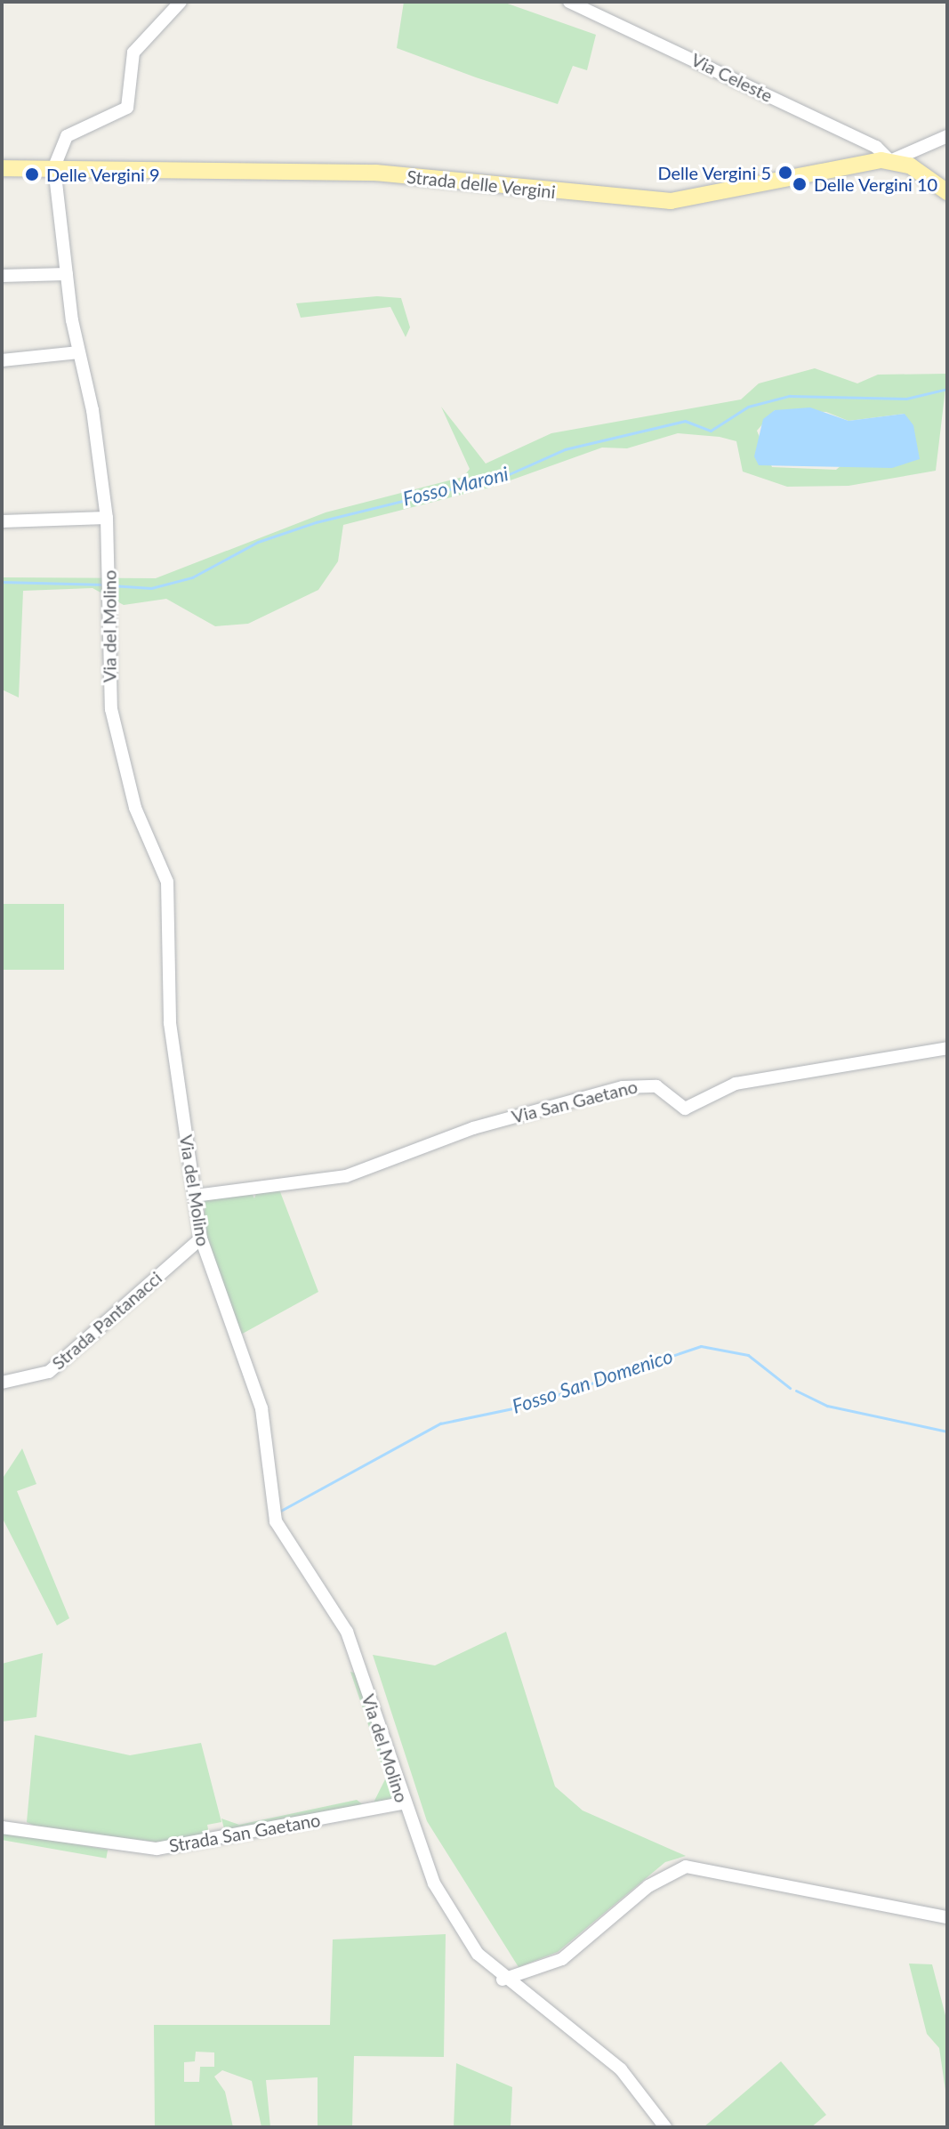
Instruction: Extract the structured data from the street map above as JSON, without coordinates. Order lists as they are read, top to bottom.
{
  "streets": {
    "main road": ["Strada delle Vergini"],
    "street": [
      "Via Celeste",
      "Via del Molino",
      "Via San Gaetano",
      "Strada Pantanacci",
      "Strada San Gaetano"
    ]
  },
  "crossings": [
    ["Via Celeste", "Strada delle Vergini"],
    ["Strada delle Vergini", "Via del Molino"],
    ["Via del Molino", "Via San Gaetano"],
    ["Via del Molino", "Strada Pantanacci"],
    ["Via del Molino", "Strada San Gaetano"]
  ],
  "water": ["Fosso Maroni", "Fosso San Domenico"],
  "places": ["Delle Vergini 5", "Delle Vergini 9", "Delle Vergini 10"]
}
